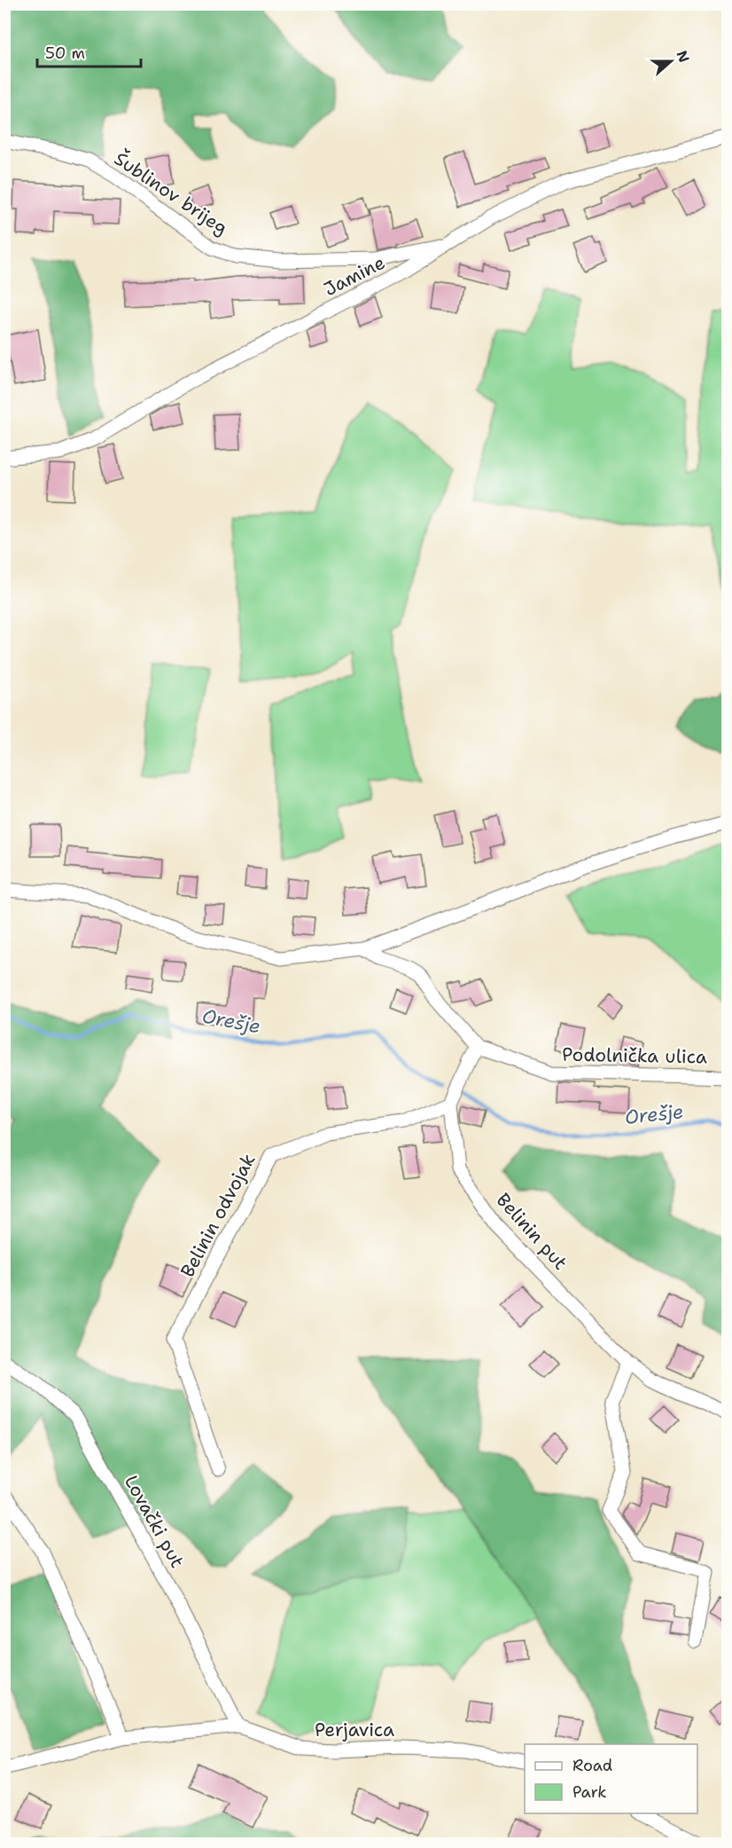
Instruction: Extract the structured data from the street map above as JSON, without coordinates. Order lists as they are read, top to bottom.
{
  "streets": {
    "street": [
      "Šublinov brijeg",
      "Jamine",
      "Podolnička ulica",
      "Belinin odvojak",
      "Belinin put",
      "Lovački put",
      "Perjavica"
    ]
  },
  "crossings": [
    ["Šublinov brijeg", "Jamine"],
    ["Belinin odvojak", "Belinin put"],
    ["Lovački put", "Perjavica"]
  ],
  "water": ["Orešje"],
  "legend": ["Road", "Park"],
  "scale_bar": "50 m",
  "north": "right"
}
